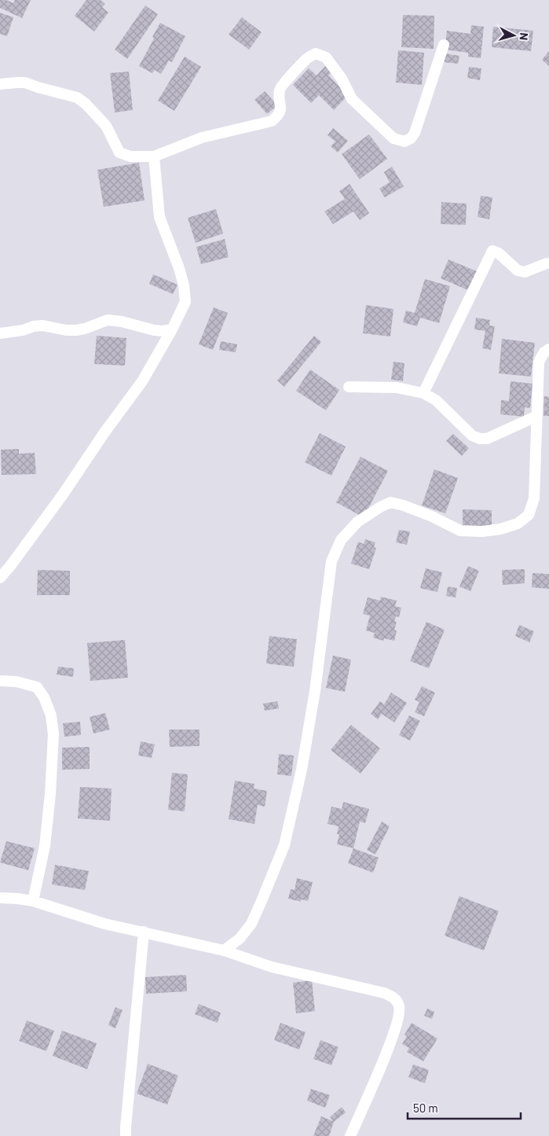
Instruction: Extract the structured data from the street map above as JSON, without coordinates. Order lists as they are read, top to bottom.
{
  "scale_bar": "50 m",
  "north": "right"
}
